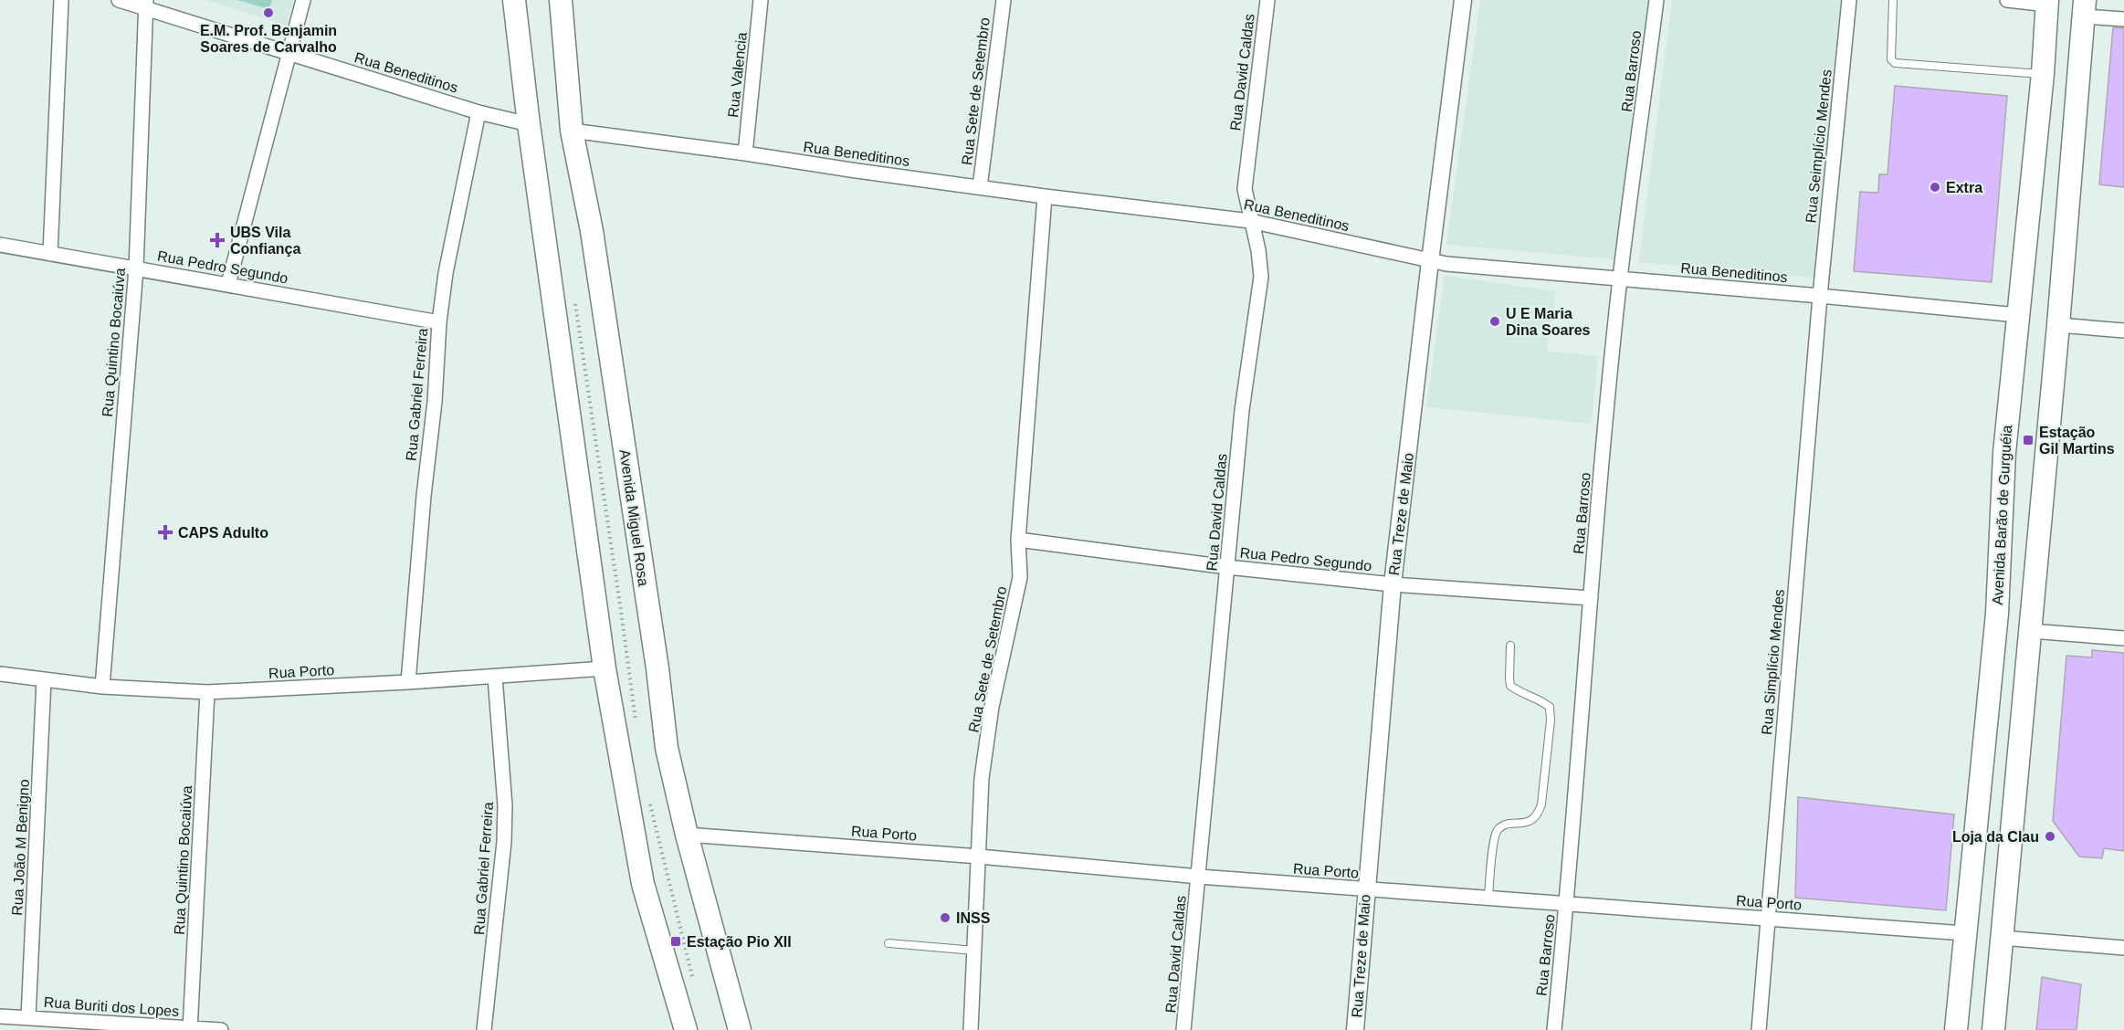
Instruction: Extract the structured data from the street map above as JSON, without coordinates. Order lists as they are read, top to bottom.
{
  "streets": {
    "main road": ["Avenida Barão de Gurguéia", "Avenida Miguel Rosa"],
    "street": [
      "Rua Barroso",
      "Rua Beneditinos",
      "Rua David Caldas",
      "Rua Valencia",
      "Rua Sete de Setembro",
      "Rua Seimplício Mendes",
      "Rua Pedro Segundo",
      "Rua Quintino Bocaiúva",
      "Rua Gabriel Ferreira",
      "Rua Treze de Maio",
      "Rua Simplício Mendes",
      "Rua Porto",
      "Rua João M Benigno",
      "Rua Buriti dos Lopes"
    ]
  },
  "crossings": [
    ["Rua Barroso", "Rua Beneditinos"],
    ["Rua Barroso", "Rua Pedro Segundo"],
    ["Rua Barroso", "Rua Porto"],
    ["Rua Beneditinos", "Rua David Caldas"],
    ["Rua Beneditinos", "Rua Valencia"],
    ["Rua Beneditinos", "Rua Sete de Setembro"],
    ["Rua Beneditinos", "Rua Seimplício Mendes"],
    ["Rua Beneditinos", "Rua Quintino Bocaiúva"],
    ["Rua Beneditinos", "Rua Gabriel Ferreira"],
    ["Rua Beneditinos", "Rua Treze de Maio"],
    ["Rua Beneditinos", "Avenida Barão de Gurguéia"],
    ["Rua Beneditinos", "Avenida Miguel Rosa"],
    ["Rua Beneditinos", "Rua Simplício Mendes"],
    ["Rua David Caldas", "Rua Pedro Segundo"],
    ["Rua David Caldas", "Rua Porto"],
    ["Rua Sete de Setembro", "Rua Pedro Segundo"],
    ["Rua Sete de Setembro", "Rua Porto"],
    ["Rua Seimplício Mendes", "Rua Simplício Mendes"],
    ["Rua Pedro Segundo", "Rua Quintino Bocaiúva"],
    ["Rua Pedro Segundo", "Rua Gabriel Ferreira"],
    ["Rua Pedro Segundo", "Rua Treze de Maio"],
    ["Rua Quintino Bocaiúva", "Rua Porto"],
    ["Rua Quintino Bocaiúva", "Rua Buriti dos Lopes"],
    ["Rua Gabriel Ferreira", "Rua Porto"],
    ["Rua Treze de Maio", "Rua Porto"],
    ["Avenida Barão de Gurguéia", "Rua Porto"],
    ["Avenida Miguel Rosa", "Rua Porto"],
    ["Rua Simplício Mendes", "Rua Porto"],
    ["Rua Porto", "Rua João M Benigno"],
    ["Rua João M Benigno", "Rua Buriti dos Lopes"]
  ],
  "places": {
    "other": [
      "E.M. Prof. Benjamin Soares de Carvalho",
      "Extra",
      "U E Maria Dina Soares",
      "Loja da Clau",
      "INSS"
    ],
    "health": ["UBS Vila Confiança", "CAPS Adulto"],
    "transit": ["Estação Gil Martins", "Estação Pio XII"]
  }
}
